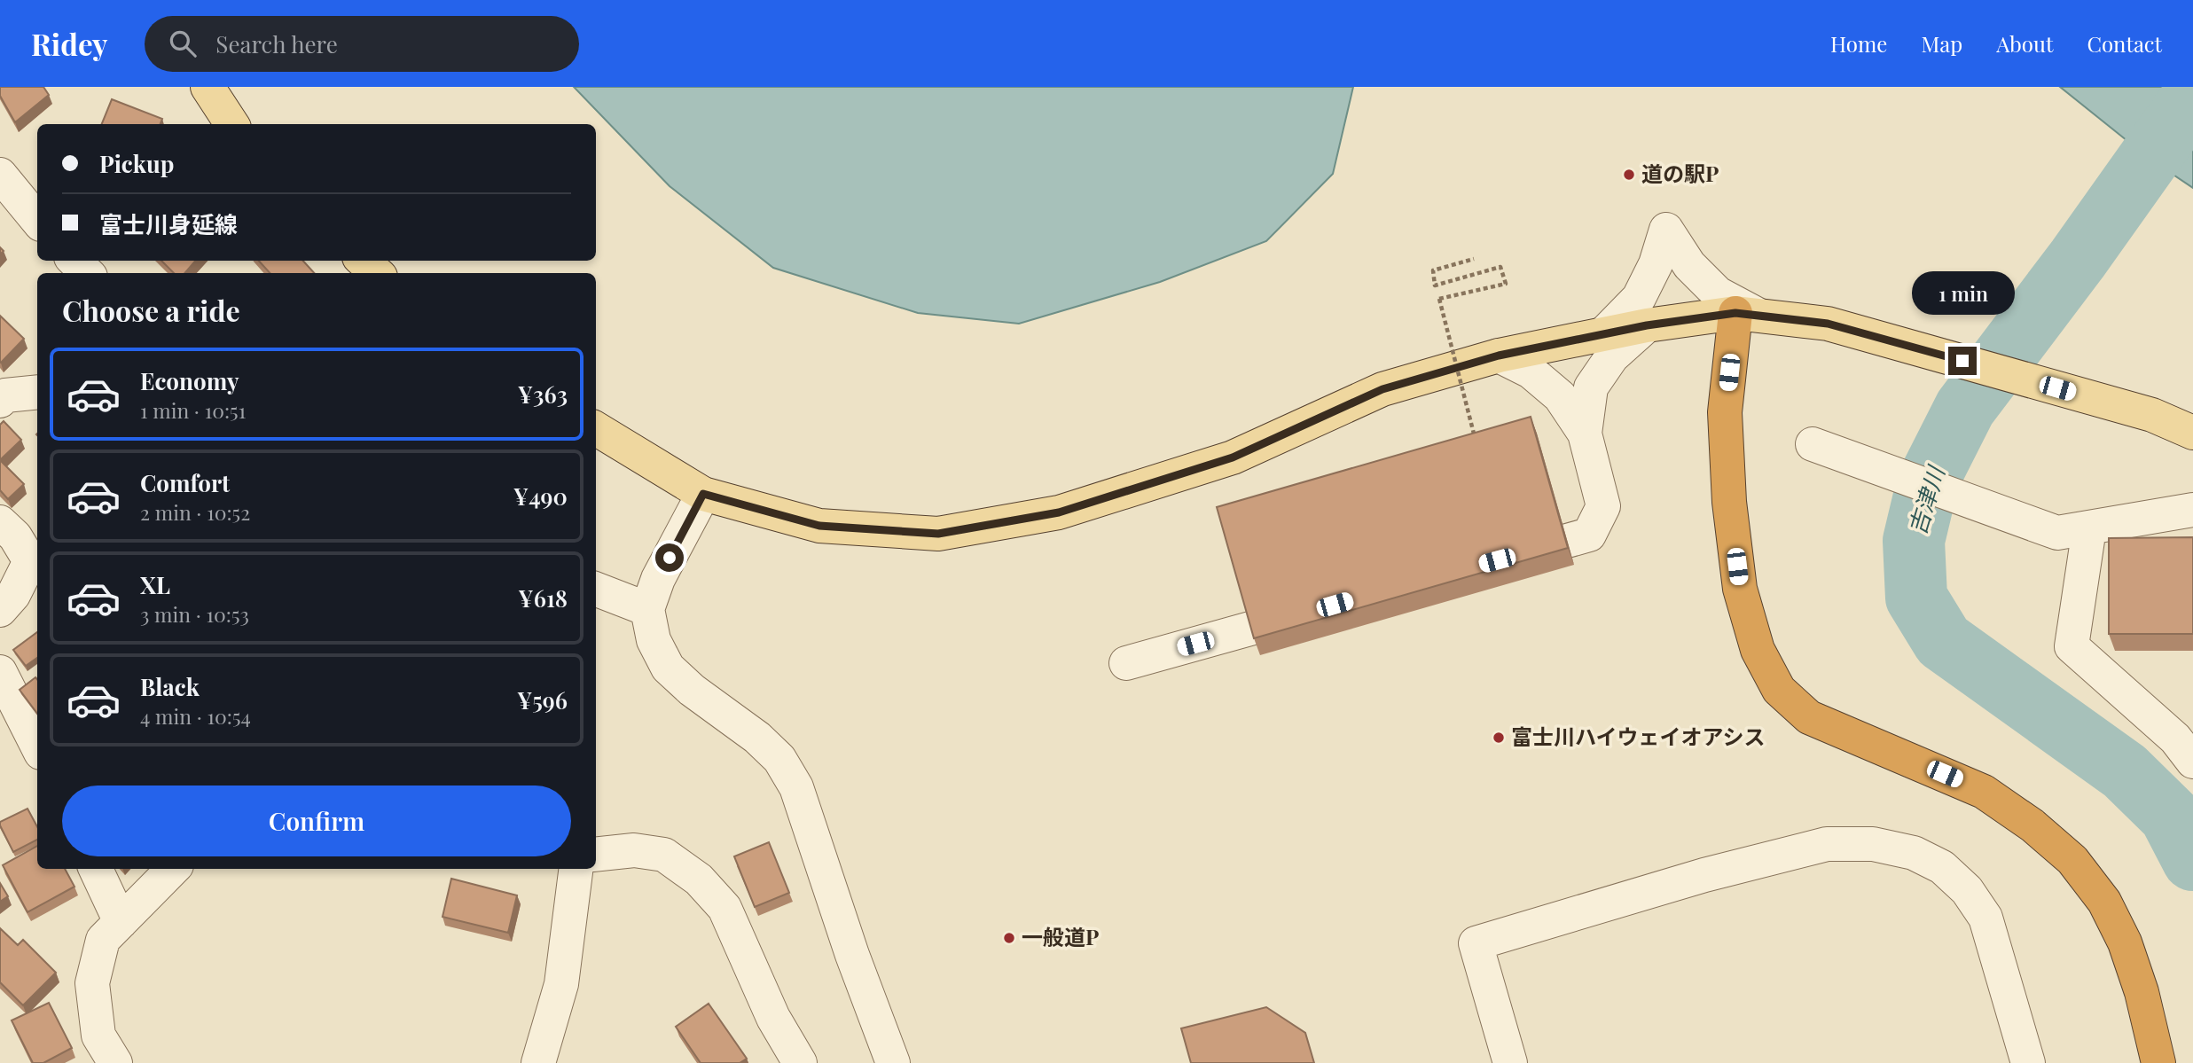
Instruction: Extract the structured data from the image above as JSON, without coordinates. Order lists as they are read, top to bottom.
{
  "water": ["吉津川"],
  "places": ["道の駅P", "富士川ハイウェイオアシス", "一般道P"],
  "page": {
    "header": "Ridey",
    "search": "Search here",
    "nav": [
      "Home",
      "Map",
      "About",
      "Contact"
    ],
    "banner": ["Pickup", "富士川身延線"],
    "bubble": "1 min",
    "heading": "Choose a ride",
    "list": [
      {
        "name": "Economy",
        "note": "1 min · 10:51",
        "value": "¥363"
      },
      {
        "name": "Comfort",
        "note": "2 min · 10:52",
        "value": "¥490"
      },
      {
        "name": "XL",
        "note": "3 min · 10:53",
        "value": "¥618"
      },
      {
        "name": "Black",
        "note": "4 min · 10:54",
        "value": "¥596"
      }
    ],
    "buttons": "Confirm"
  }
}
